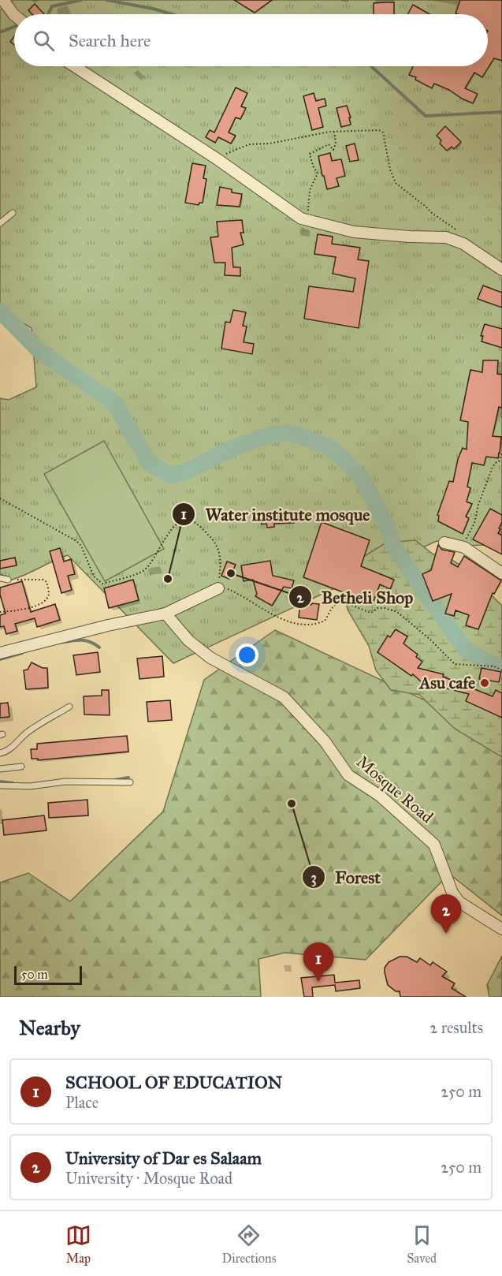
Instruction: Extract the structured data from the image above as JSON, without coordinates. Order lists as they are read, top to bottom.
{
  "streets": {
    "street": ["Mosque Road"]
  },
  "places": [
    "Betheli Shop",
    "Water institute mosque",
    "Asu cafe",
    "Forest"
  ],
  "scale_bar": "50 m",
  "page": {
    "search": "Search here",
    "pins": ["2", "1"],
    "scale": "50 m",
    "heading": ["Nearby", "2 results"],
    "list": [
      {
        "mark": "1",
        "name": "SCHOOL OF EDUCATION",
        "note": "Place",
        "value": "250 m"
      },
      {
        "mark": "2",
        "name": "University of Dar es Salaam",
        "note": "University · Mosque Road",
        "value": "250 m"
      }
    ],
    "nav": ["Map", "Directions", "Saved"]
  }
}
